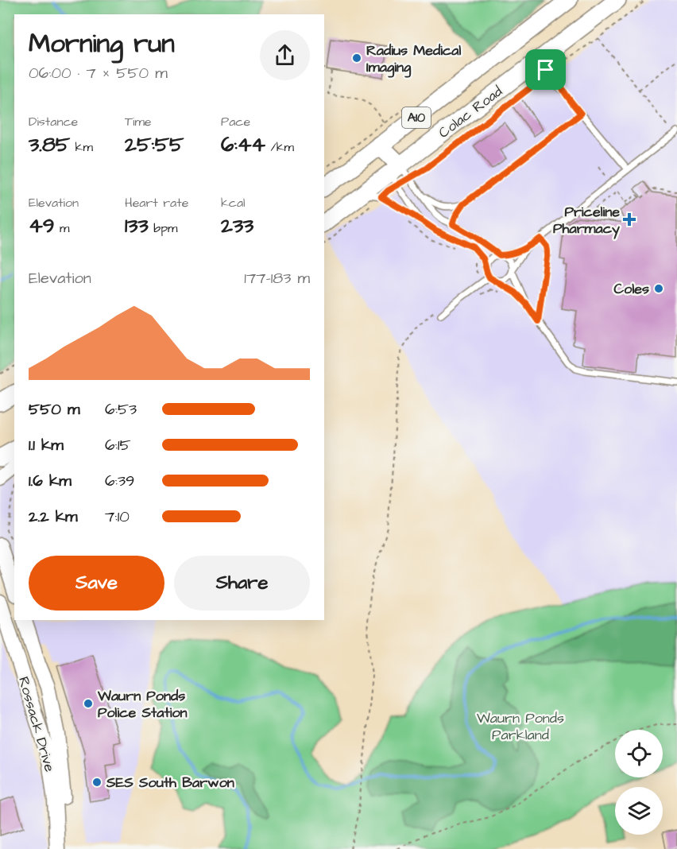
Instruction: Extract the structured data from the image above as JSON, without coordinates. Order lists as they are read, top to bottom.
{
  "streets": {
    "highway": ["Colac Road", "A10"],
    "main road": ["Rossack Drive"]
  },
  "parks": ["Waurn Ponds Parkland"],
  "places": {
    "other": [
      "Radius Medical Imaging",
      "Coles",
      "Waurn Ponds Police Station",
      "SES South Barwon"
    ],
    "health": ["Priceline Pharmacy"]
  },
  "page": {
    "heading": ["Morning run", "06:00 · 7 × 550 m"],
    "stats": [
      ["Distance", "3.85 km"],
      ["Time", "25:55"],
      ["Pace", "6:44 /km"],
      ["Elevation", "49 m"],
      ["Heart rate", "133 bpm"],
      ["kcal", "233"]
    ],
    "chart": ["Elevation", "177–183 m"],
    "list": [
      {
        "name": "550 m",
        "note": "6:53"
      },
      {
        "name": "1.1 km",
        "note": "6:15"
      },
      {
        "name": "1.6 km",
        "note": "6:39"
      },
      {
        "name": "2.2 km",
        "note": "7:10"
      }
    ],
    "buttons": ["Save", "Share"]
  }
}
